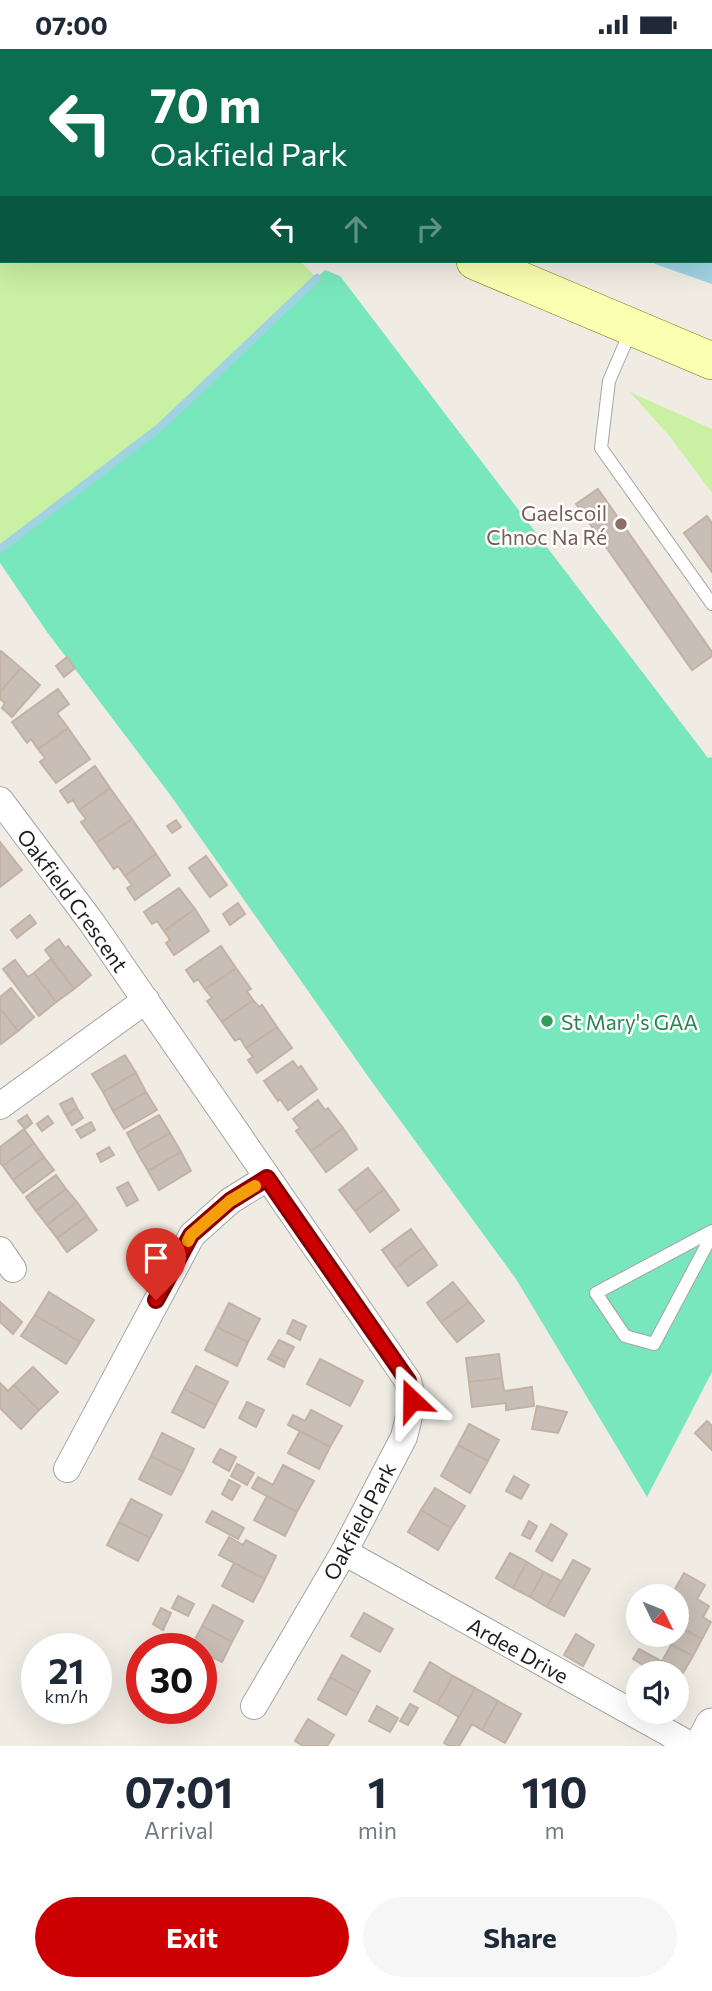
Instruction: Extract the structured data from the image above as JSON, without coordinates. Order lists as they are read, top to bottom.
{
  "streets": {
    "street": ["Oakfield Crescent", "Oakfield Park", "Ardee Drive"]
  },
  "crossings": [
    ["Oakfield Crescent", "Oakfield Park"],
    ["Oakfield Park", "Ardee Drive"]
  ],
  "places": ["Gaelscoil Chnoc Na Ré", "St Mary's GAA"],
  "north": "bottom right",
  "page": {
    "status": "07:00",
    "turn": ["70 m", "Oakfield Park"],
    "speed": "21 km/h",
    "limit": "30",
    "eta": [
      "07:01",
      "Arrival",
      "1",
      "min",
      "110",
      "m"
    ],
    "buttons": ["Exit", "Share"]
  }
}
